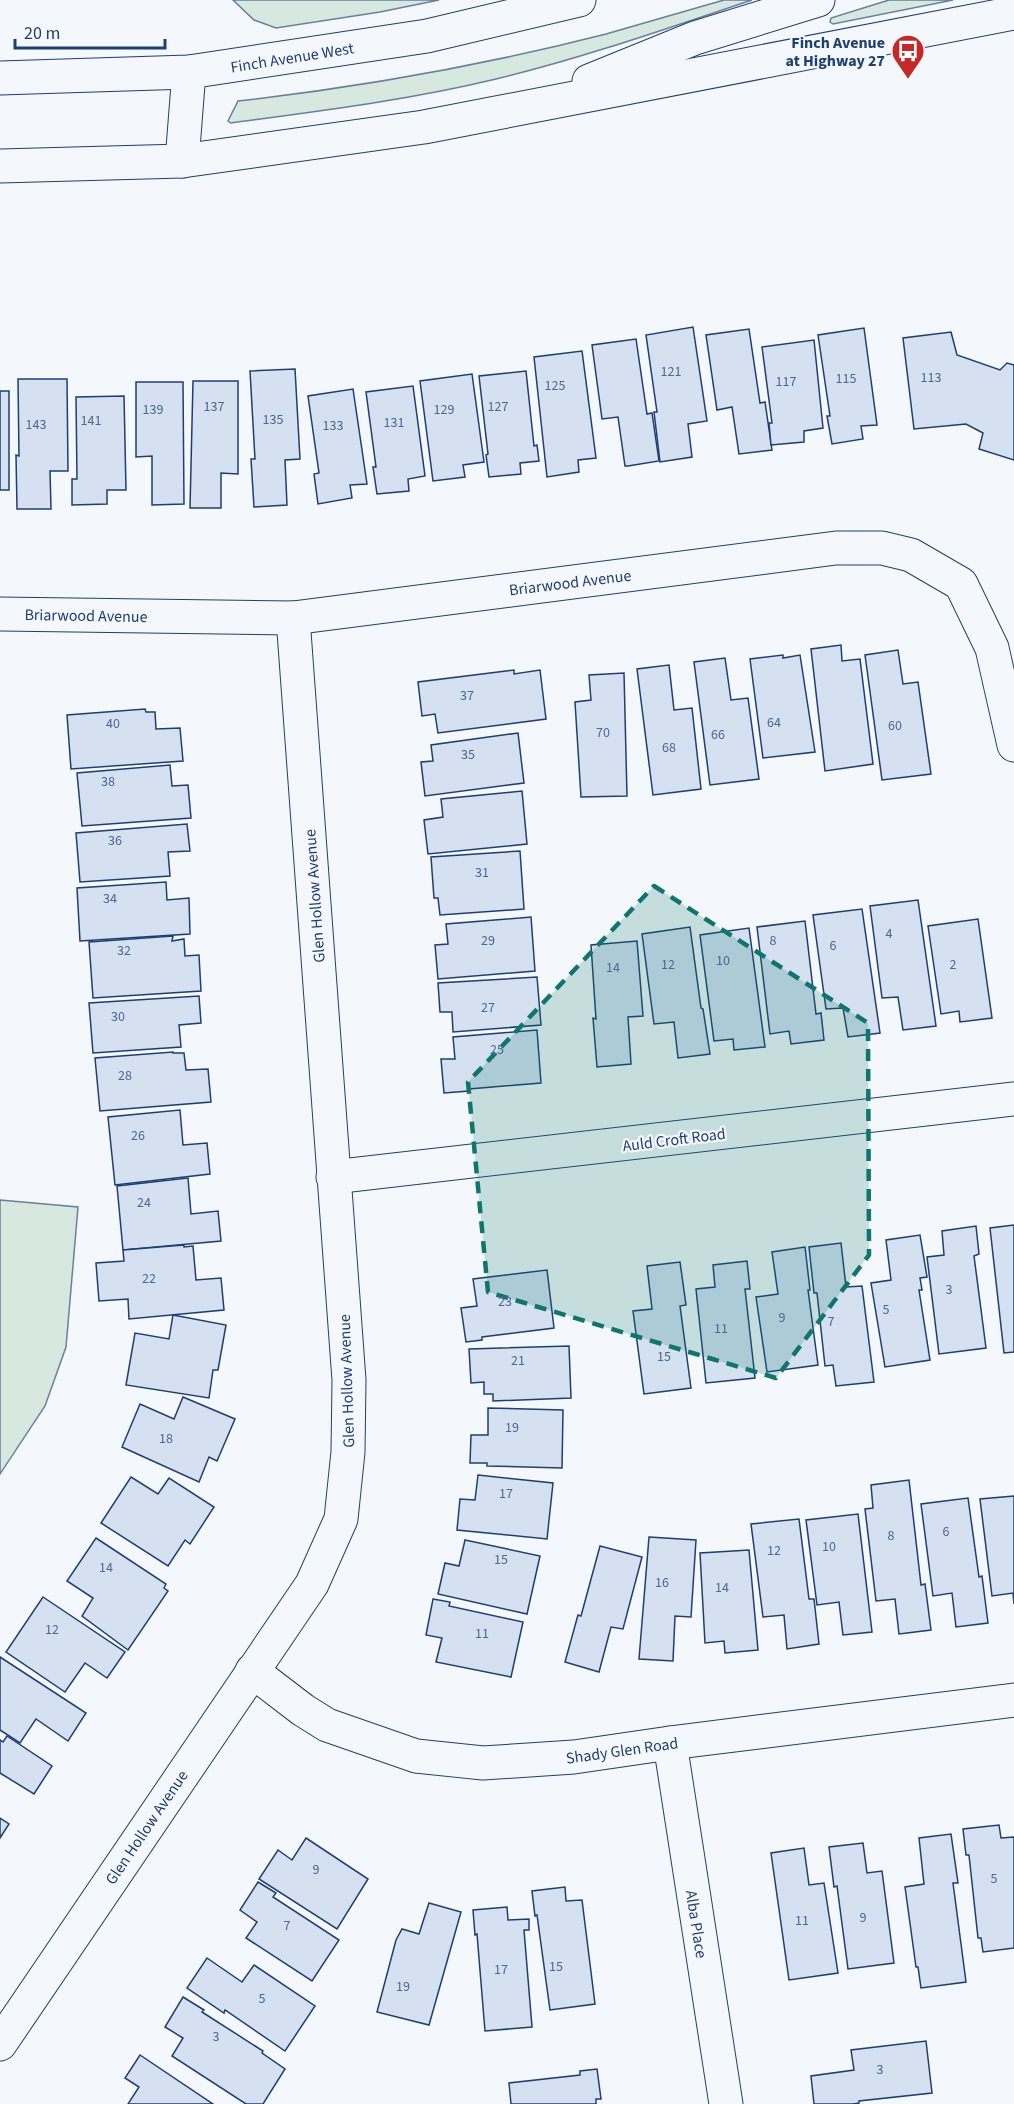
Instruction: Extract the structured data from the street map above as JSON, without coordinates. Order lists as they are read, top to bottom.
{
  "streets": {
    "street": [
      "Finch Avenue West",
      "Briarwood Avenue",
      "Glen Hollow Avenue",
      "Auld Croft Road",
      "Shady Glen Road",
      "Alba Place"
    ]
  },
  "crossings": [
    ["Briarwood Avenue", "Glen Hollow Avenue"],
    ["Glen Hollow Avenue", "Auld Croft Road"],
    ["Glen Hollow Avenue", "Shady Glen Road"],
    ["Shady Glen Road", "Alba Place"]
  ],
  "places": {
    "bus stop": ["Finch Avenue at Highway 27"]
  },
  "house_numbers": [
    "121",
    "113",
    "115",
    "117",
    "125",
    "137",
    "127",
    "139",
    "129",
    "135",
    "141",
    "131",
    "143",
    "133",
    "37",
    "64",
    "40",
    "60",
    "70",
    "66",
    "68",
    "35",
    "38",
    "36",
    "31",
    "34",
    "4",
    "29",
    "8",
    "6",
    "32",
    "10",
    "12",
    "2",
    "14",
    "27",
    "30",
    "25",
    "28",
    "26",
    "24",
    "22",
    "3",
    "23",
    "5",
    "9",
    "7",
    "11",
    "15",
    "21",
    "19",
    "18",
    "17",
    "6",
    "8",
    "10",
    "12",
    "15",
    "14",
    "16",
    "14",
    "12",
    "11",
    "9",
    "5",
    "9",
    "11",
    "7",
    "15",
    "17",
    "19",
    "5",
    "3",
    "3"
  ],
  "scale_bar": "20 m"
}
